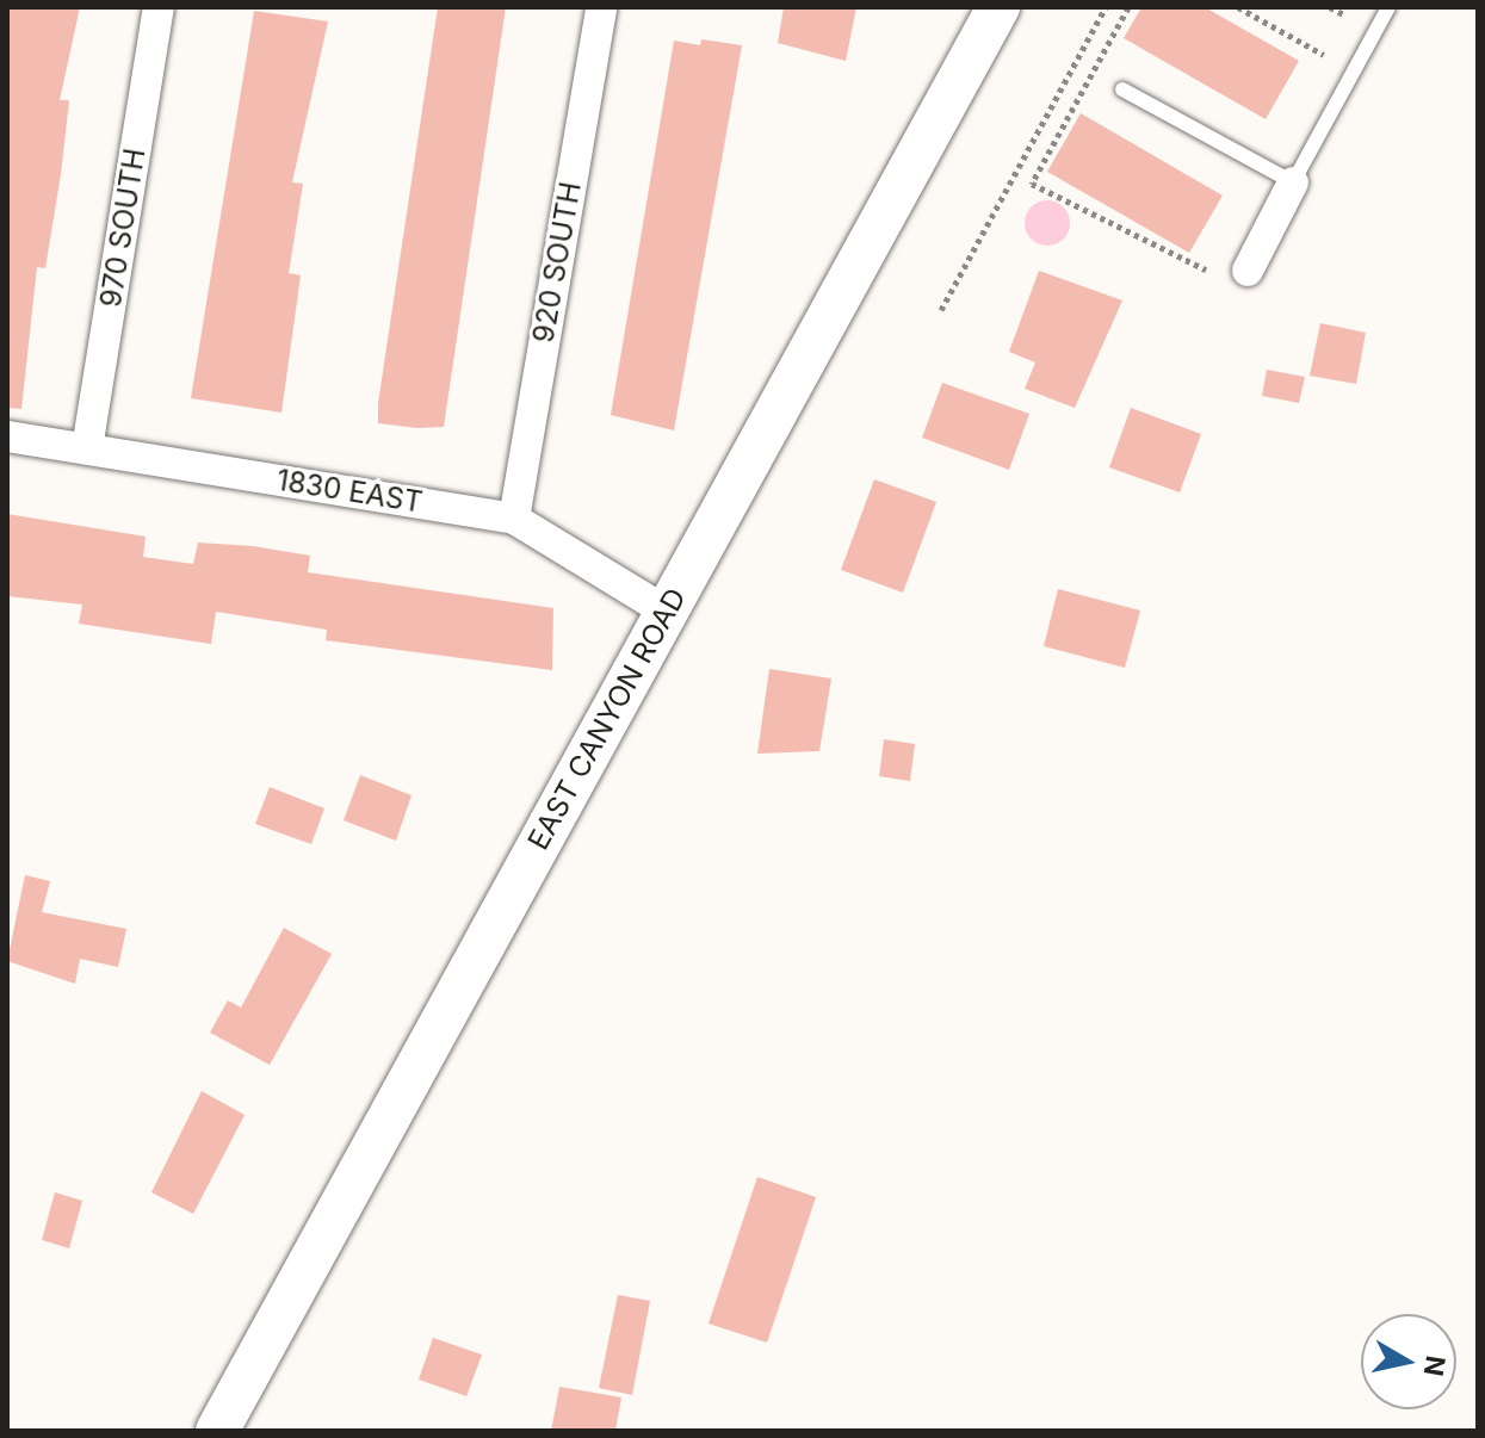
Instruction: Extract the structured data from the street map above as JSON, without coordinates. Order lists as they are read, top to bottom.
{
  "streets": {
    "main road": ["EAST CANYON ROAD"],
    "street": ["970 SOUTH", "920 SOUTH", "1830 EAST"]
  },
  "crossings": [
    ["970 SOUTH", "1830 EAST"],
    ["920 SOUTH", "1830 EAST"],
    ["1830 EAST", "EAST CANYON ROAD"]
  ],
  "north": "right"
}
